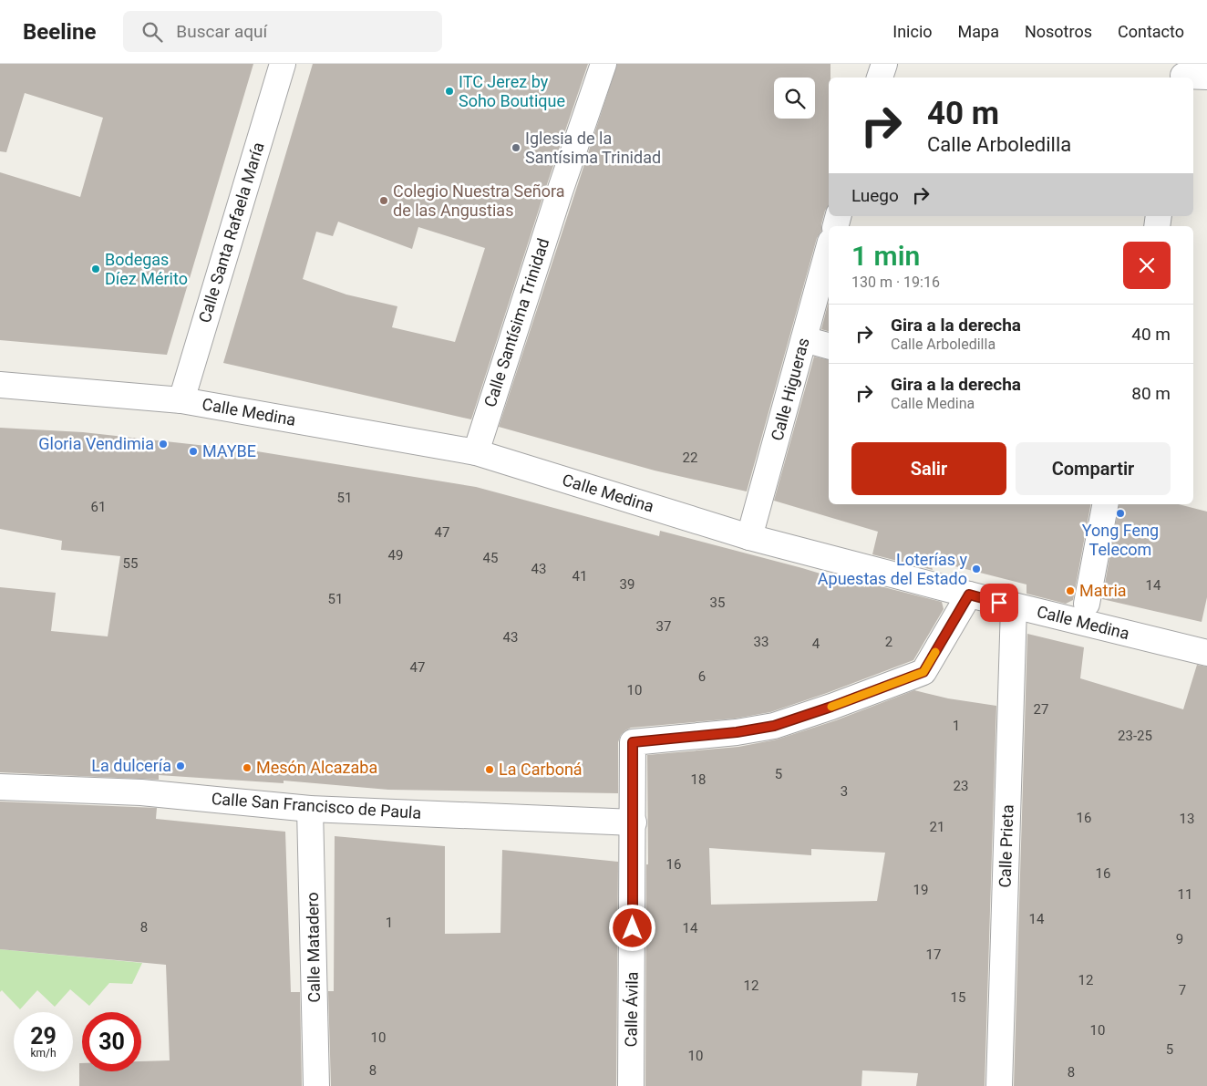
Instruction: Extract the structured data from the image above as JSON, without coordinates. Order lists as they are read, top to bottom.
{
  "streets": {
    "street": [
      "Calle Santa Rafaela María",
      "Calle Santísima Trinidad",
      "Calle Higueras",
      "Calle Medina",
      "Calle San Francisco de Paula",
      "Calle Prieta",
      "Calle Matadero",
      "Calle Ávila"
    ]
  },
  "crossings": [
    ["Calle Santa Rafaela María", "Calle Medina"],
    ["Calle Santísima Trinidad", "Calle Medina"],
    ["Calle Higueras", "Calle Medina"],
    ["Calle Medina", "Calle Prieta"],
    ["Calle Medina", "Calle Ávila"],
    ["Calle San Francisco de Paula", "Calle Matadero"],
    ["Calle San Francisco de Paula", "Calle Ávila"]
  ],
  "places": [
    "ITC Jerez by Soho Boutique",
    "Iglesia de la Santísima Trinidad",
    "Colegio Nuestra Señora de las Angustias",
    "Bodegas Díez Mérito",
    "Gloria Vendimia",
    "MAYBE",
    "Yong Feng Telecom",
    "Loterías y Apuestas del Estado",
    "Matria",
    "La dulcería",
    "Mesón Alcazaba",
    "La Carboná"
  ],
  "house_numbers": [
    "22",
    "51",
    "61",
    "47",
    "49",
    "45",
    "55",
    "43",
    "41",
    "39",
    "14",
    "51",
    "35",
    "37",
    "43",
    "33",
    "2",
    "4",
    "47",
    "6",
    "10",
    "27",
    "1",
    "23-25",
    "5",
    "18",
    "23",
    "3",
    "16",
    "13",
    "21",
    "16",
    "16",
    "19",
    "11",
    "14",
    "1",
    "8",
    "14",
    "9",
    "17",
    "12",
    "12",
    "7",
    "15",
    "10",
    "10",
    "5",
    "10",
    "8",
    "8"
  ],
  "page": {
    "header": "Beeline",
    "search": "Buscar aquí",
    "nav": [
      "Inicio",
      "Mapa",
      "Nosotros",
      "Contacto"
    ],
    "turn": ["40 m", "Calle Arboledilla"],
    "then": "Luego",
    "heading": ["1 min", "130 m · 19:16"],
    "list": [
      {
        "name": "Gira a la derecha",
        "note": "Calle Arboledilla",
        "value": "40 m"
      },
      {
        "name": "Gira a la derecha",
        "note": "Calle Medina",
        "value": "80 m"
      }
    ],
    "buttons": ["Salir", "Compartir"],
    "speed": "29 km/h",
    "limit": "30"
  }
}
